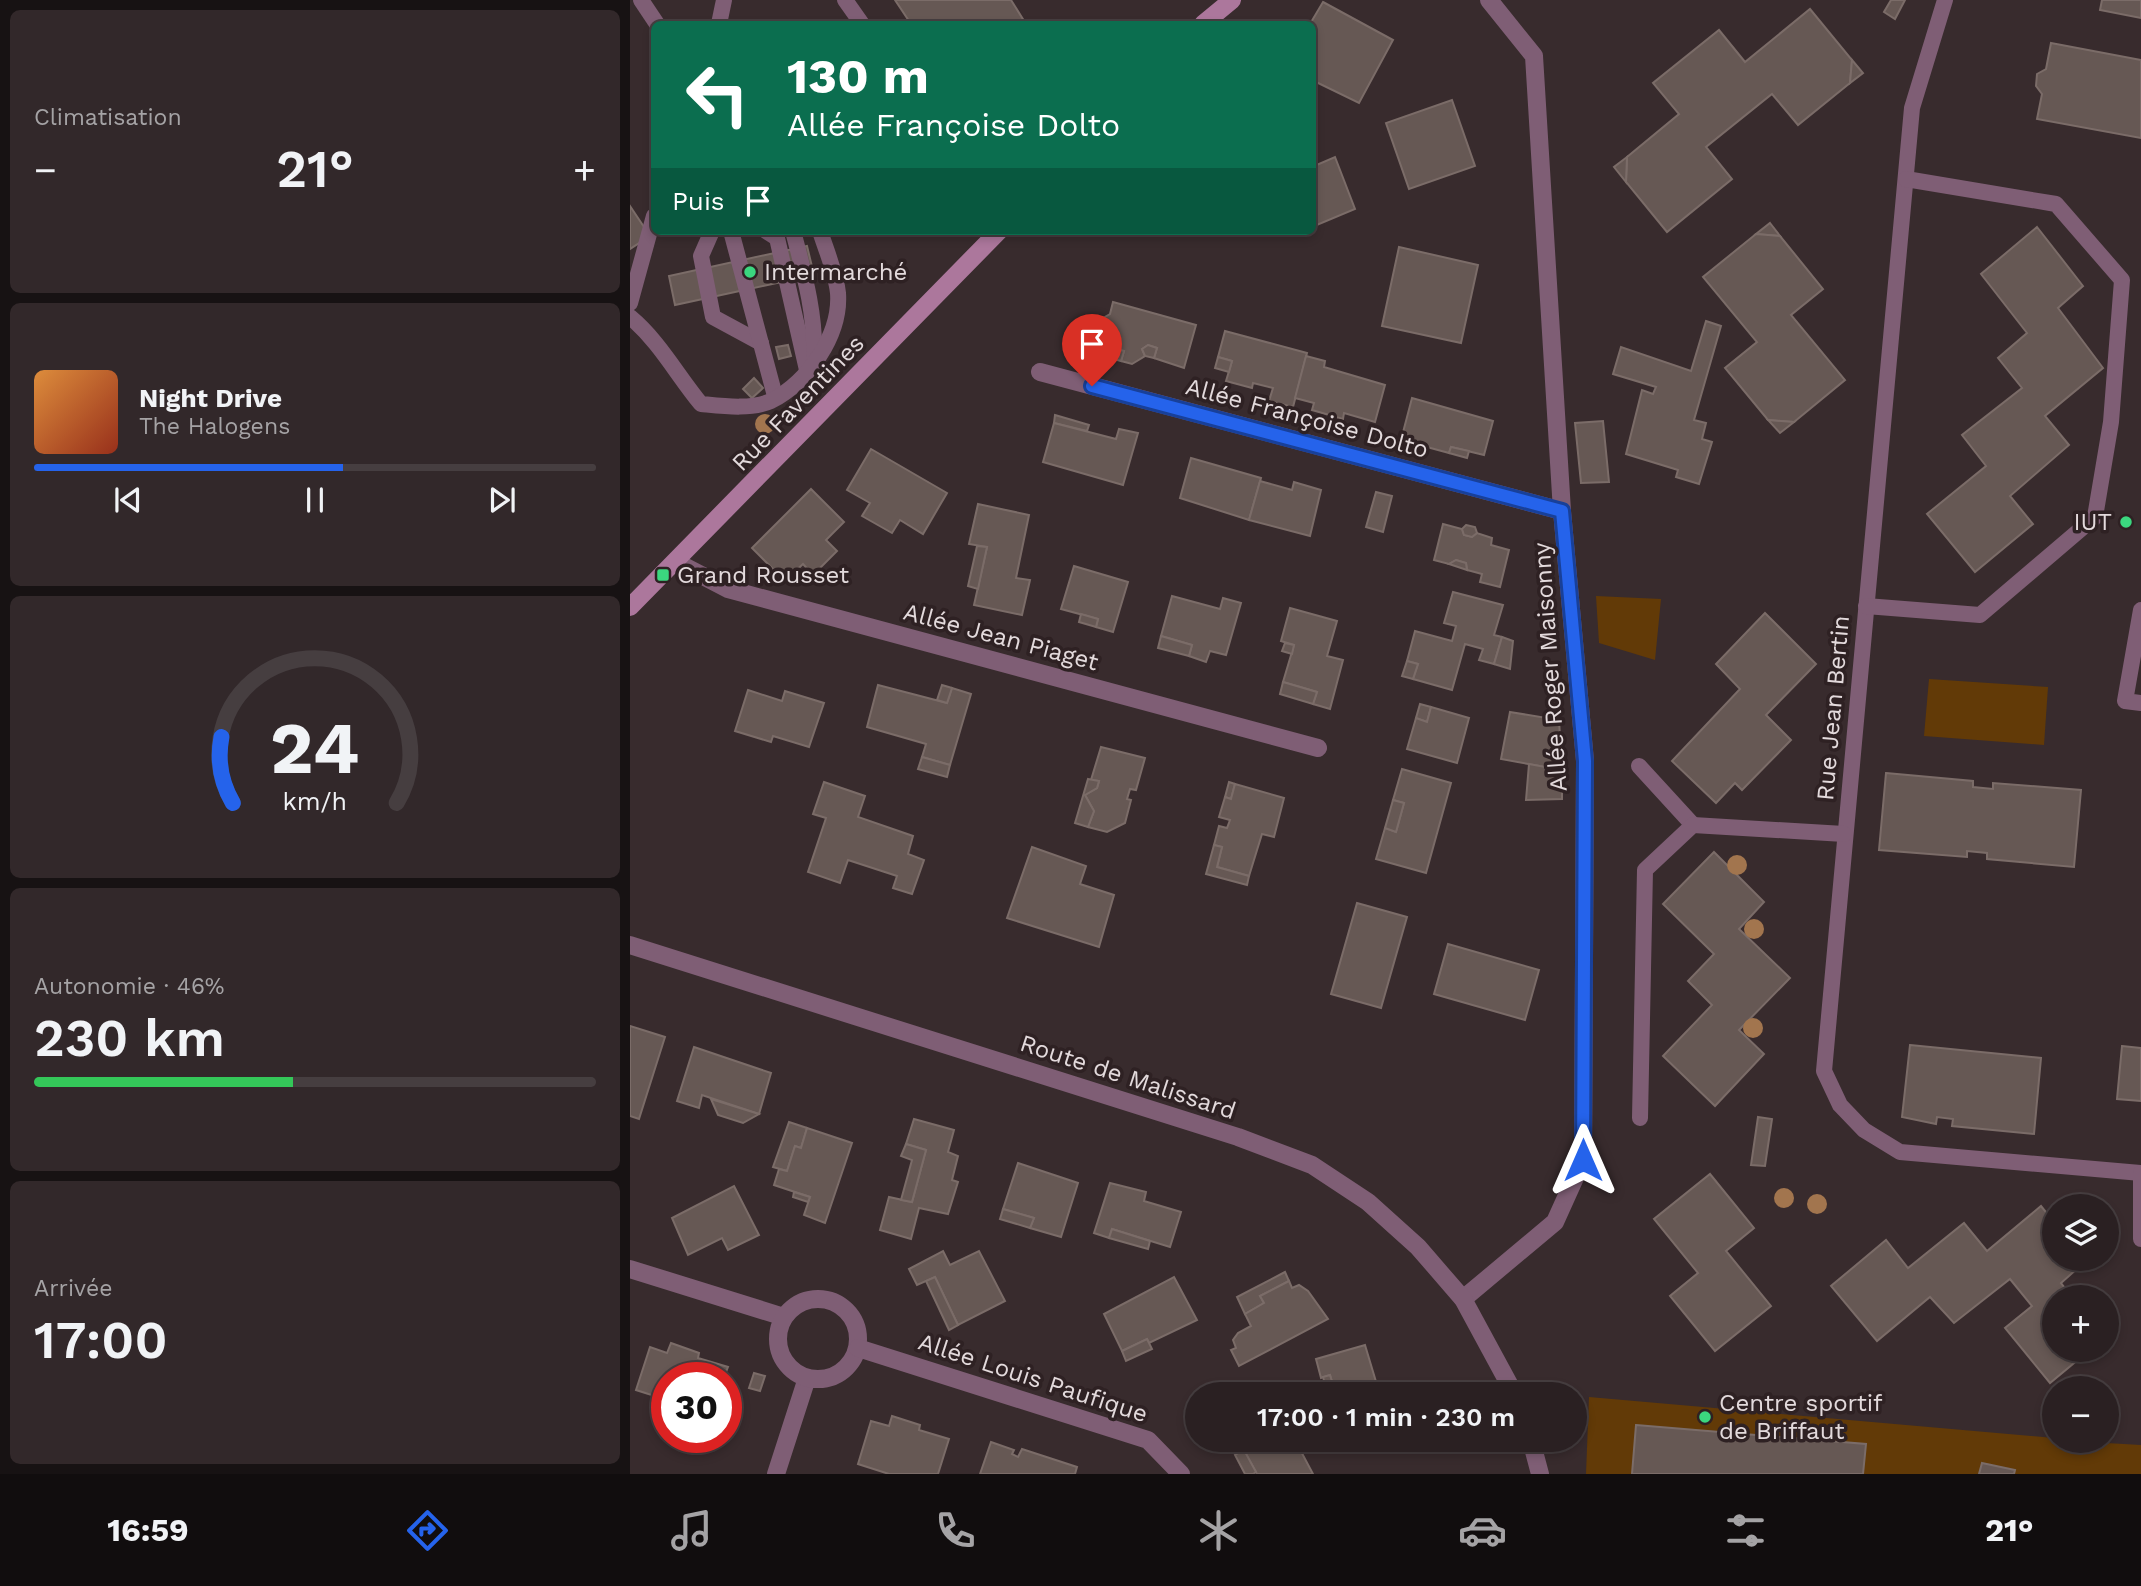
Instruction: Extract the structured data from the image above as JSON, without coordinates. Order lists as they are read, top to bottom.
{
  "streets": {
    "main road": ["Rue Faventines"],
    "street": [
      "Allée Françoise Dolto",
      "Allée Jean Piaget",
      "Allée Roger Maisonny",
      "Route de Malissard",
      "Allée Louis Paufique"
    ],
    "lane": ["Rue Jean Bertin"]
  },
  "crossings": [
    ["Rue Faventines", "Allée Jean Piaget"],
    ["Allée Françoise Dolto", "Allée Roger Maisonny"],
    ["Allée Roger Maisonny", "Route de Malissard"]
  ],
  "places": {
    "other": ["Intermarché", "IUT", "Centre sportif de Briffaut"],
    "transit": ["Grand Rousset"]
  },
  "page": {
    "tile": [
      "Climatisation",
      ["Autonomie · 46%", "230 km"],
      ["Arrivée", "17:00"]
    ],
    "turn": ["130 m", "Allée Françoise Dolto"],
    "heat": ["−", "21°", "+"],
    "then": "Puis",
    "song": ["Night Drive", "The Halogens"],
    "map_buttons": ["+", "−"],
    "limit": "30",
    "trip": "17:00 · 1 min · 230 m",
    "tabs": ["16:59", "21°"],
    "gauge": ["24", "km/h"]
  }
}
